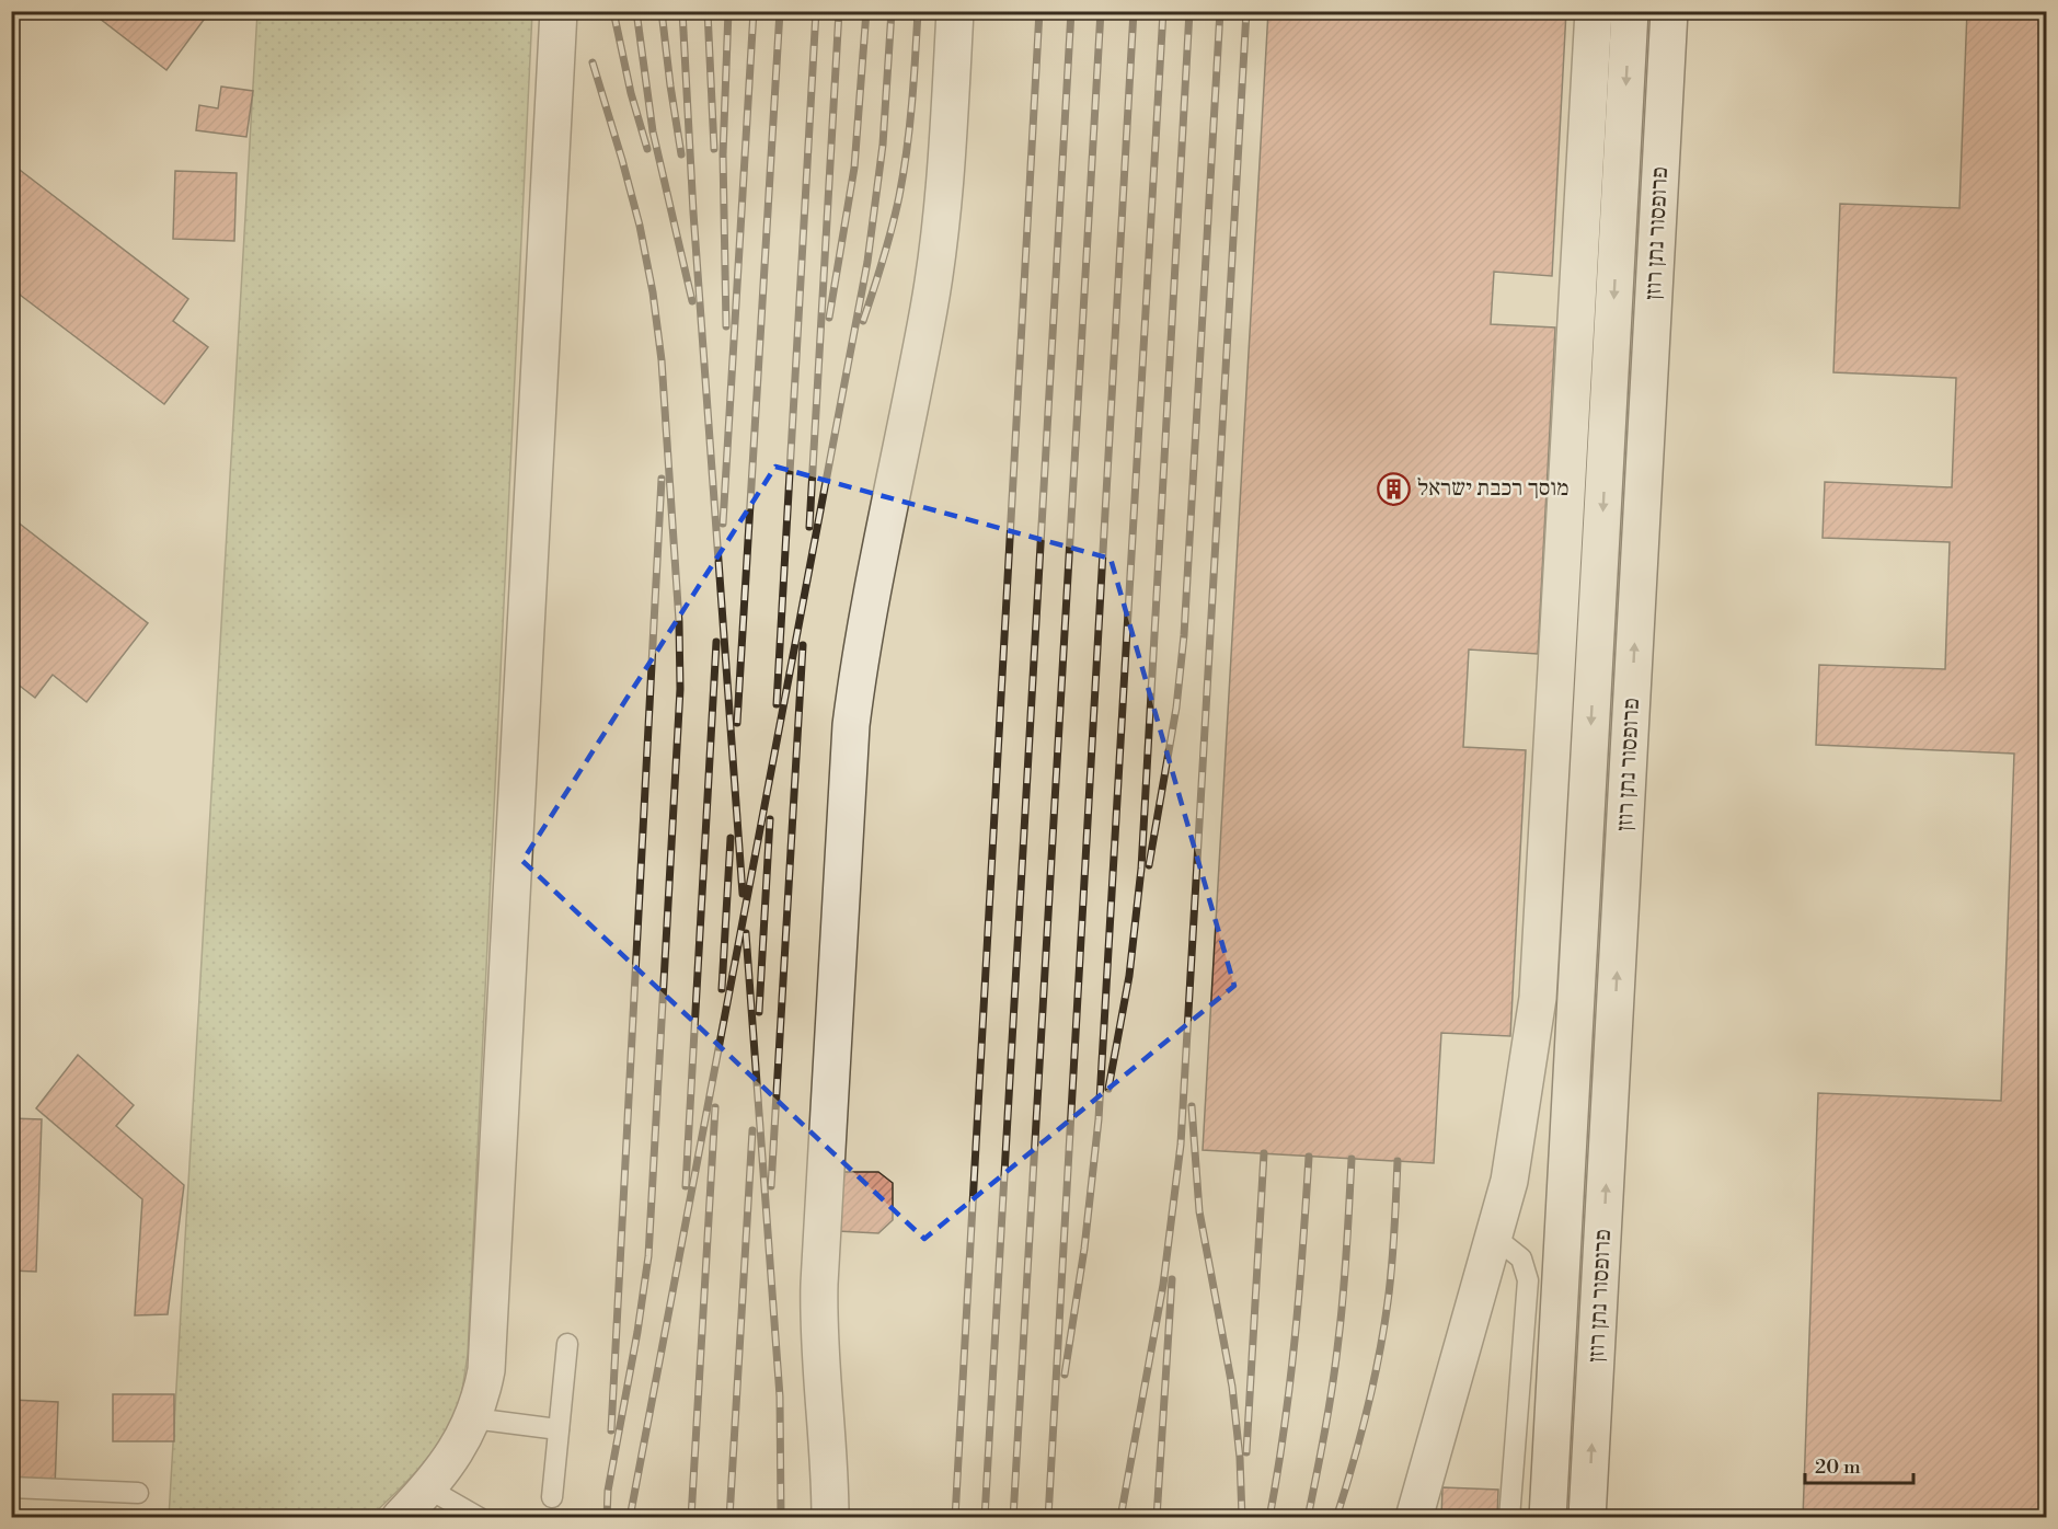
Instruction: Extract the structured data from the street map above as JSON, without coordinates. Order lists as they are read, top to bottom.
{
  "streets": {
    "street": ["פרופסור נתן רוזן"]
  },
  "places": {
    "building": ["מוסך רכבת ישראל"]
  },
  "scale_bar": "20 m"
}
